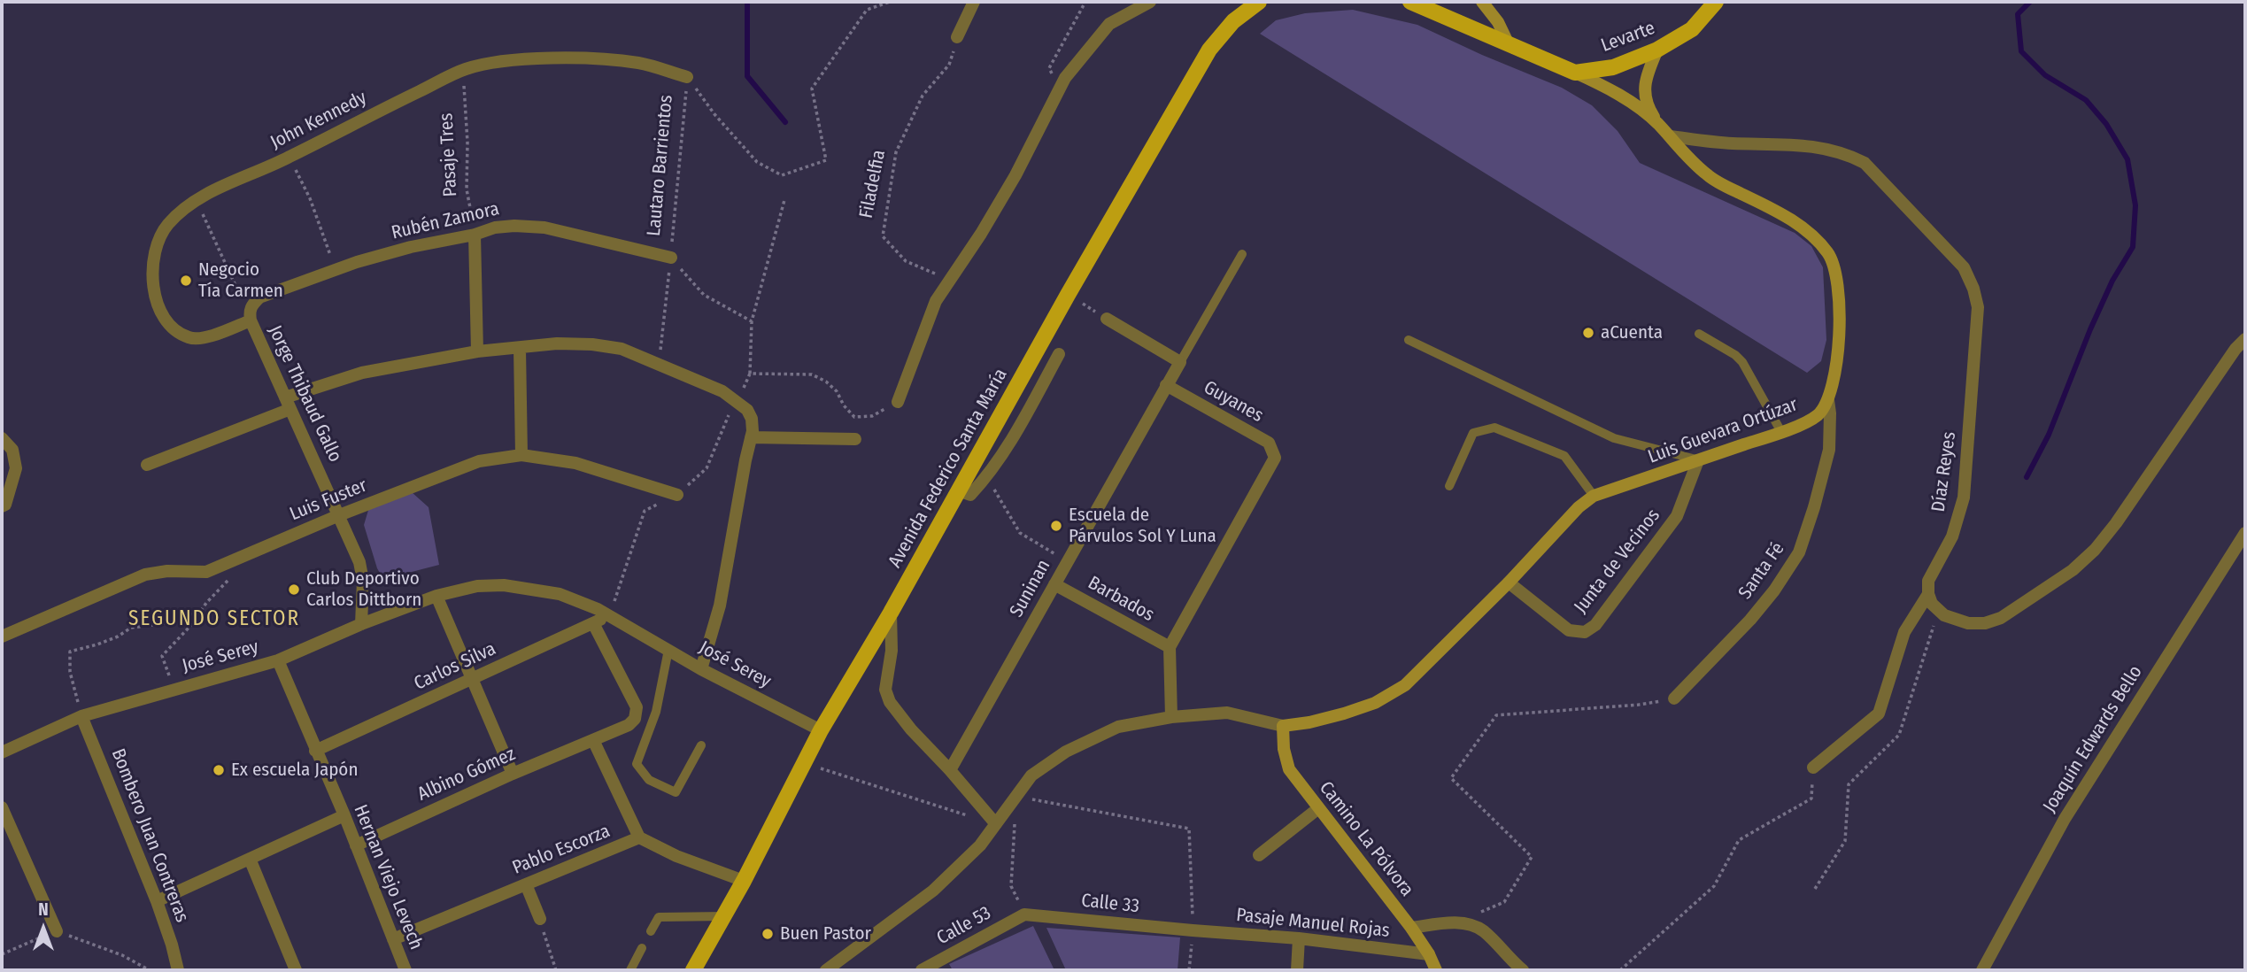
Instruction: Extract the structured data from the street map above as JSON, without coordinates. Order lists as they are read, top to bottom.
{
  "streets": {
    "main road": ["Levarte", "Avenida Federico Santa María"],
    "street": [
      "John Kennedy",
      "Rubén Zamora",
      "Jorge Thibaud Gallo",
      "Guyanes",
      "Luis Guevara Ortúzar",
      "Díaz Reyes",
      "Luis Fuster",
      "Junta de Vecinos",
      "Santa Fé",
      "Suninan",
      "Barbados",
      "José Serey",
      "Carlos Silva",
      "Joaquín Edwards Bello",
      "Albino Gómez",
      "Bombero Juan Contreras",
      "Camino La Pólvora",
      "Pablo Escorza",
      "Hernan Viejo Levech",
      "Calle 33",
      "Pasaje Manuel Rojas",
      "Calle 53"
    ],
    "path": ["Pasaje Tres", "Lautaro Barrientos", "Filadelfia"]
  },
  "crossings": [
    ["John Kennedy", "Pasaje Tres"],
    ["John Kennedy", "Lautaro Barrientos"],
    ["John Kennedy", "Jorge Thibaud Gallo"],
    ["Pasaje Tres", "Rubén Zamora"],
    ["Lautaro Barrientos", "Rubén Zamora"],
    ["Jorge Thibaud Gallo", "Luis Fuster"],
    ["Jorge Thibaud Gallo", "José Serey"],
    ["Guyanes", "Suninan"],
    ["Guyanes", "Barbados"],
    ["Luis Guevara Ortúzar", "Junta de Vecinos"],
    ["Luis Guevara Ortúzar", "Santa Fé"],
    ["Luis Guevara Ortúzar", "Camino La Pólvora"],
    ["Avenida Federico Santa María", "José Serey"],
    ["Avenida Federico Santa María", "Pablo Escorza"],
    ["Suninan", "Barbados"],
    ["José Serey", "Carlos Silva"],
    ["José Serey", "Bombero Juan Contreras"],
    ["José Serey", "Hernan Viejo Levech"],
    ["Carlos Silva", "Hernan Viejo Levech"],
    ["Albino Gómez", "Hernan Viejo Levech"],
    ["Camino La Pólvora", "Pasaje Manuel Rojas"],
    ["Pablo Escorza", "Hernan Viejo Levech"],
    ["Calle 33", "Pasaje Manuel Rojas"],
    ["Calle 33", "Calle 53"]
  ],
  "districts": ["SEGUNDO SECTOR"],
  "places": [
    "Negocio Tía Carmen",
    "aCuenta",
    "Escuela de Párvulos Sol Y Luna",
    "Club Deportivo Carlos Dittborn",
    "Ex escuela Japón",
    "Buen Pastor"
  ],
  "north": "top"
}
